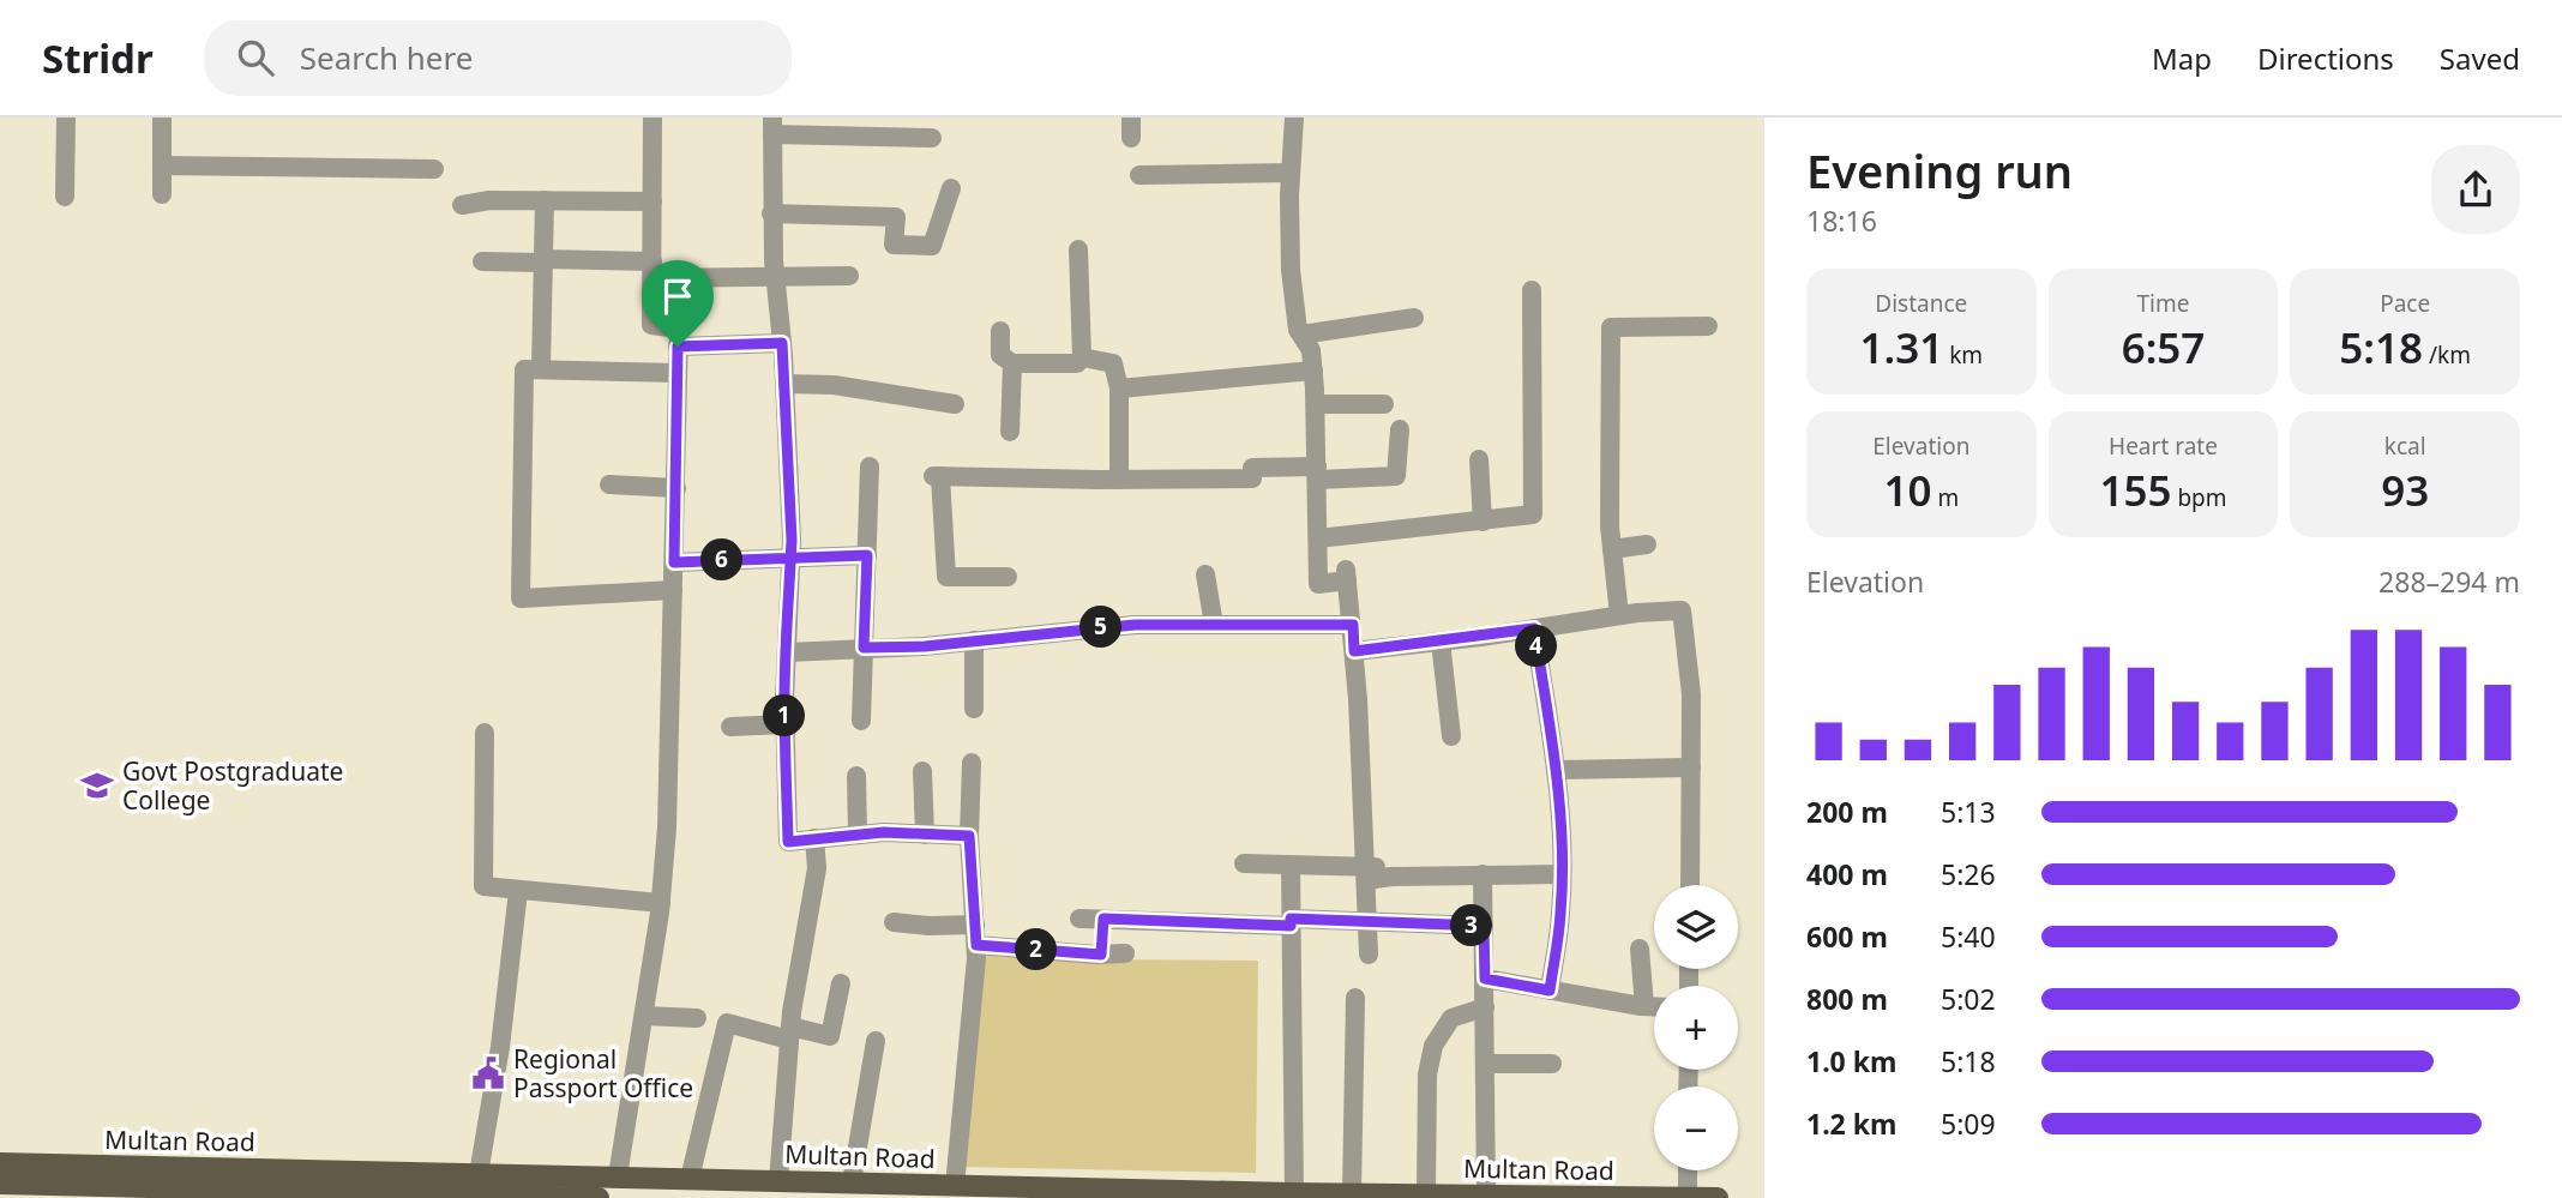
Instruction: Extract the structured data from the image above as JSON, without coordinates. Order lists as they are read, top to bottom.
{
  "streets": {
    "main road": ["Multan Road"]
  },
  "places": {
    "school or university": ["Govt Postgraduate College"],
    "public building": ["Regional Passport Office"]
  },
  "page": {
    "header": "Stridr",
    "search": "Search here",
    "nav": ["Map", "Directions", "Saved"],
    "heading": ["Evening run", "18:16"],
    "stats": [
      ["Distance", "1.31 km"],
      ["Time", "6:57"],
      ["Pace", "5:18 /km"],
      ["Elevation", "10 m"],
      ["Heart rate", "155 bpm"],
      ["kcal", "93"]
    ],
    "pins": [
      "6",
      "5",
      "4",
      "1",
      "3",
      "2"
    ],
    "chart": ["Elevation", "288–294 m"],
    "list": [
      {
        "name": "200 m",
        "note": "5:13"
      },
      {
        "name": "400 m",
        "note": "5:26"
      },
      {
        "name": "600 m",
        "note": "5:40"
      },
      {
        "name": "800 m",
        "note": "5:02"
      },
      {
        "name": "1.0 km",
        "note": "5:18"
      },
      {
        "name": "1.2 km",
        "note": "5:09"
      }
    ],
    "map_buttons": ["+", "−"]
  }
}
